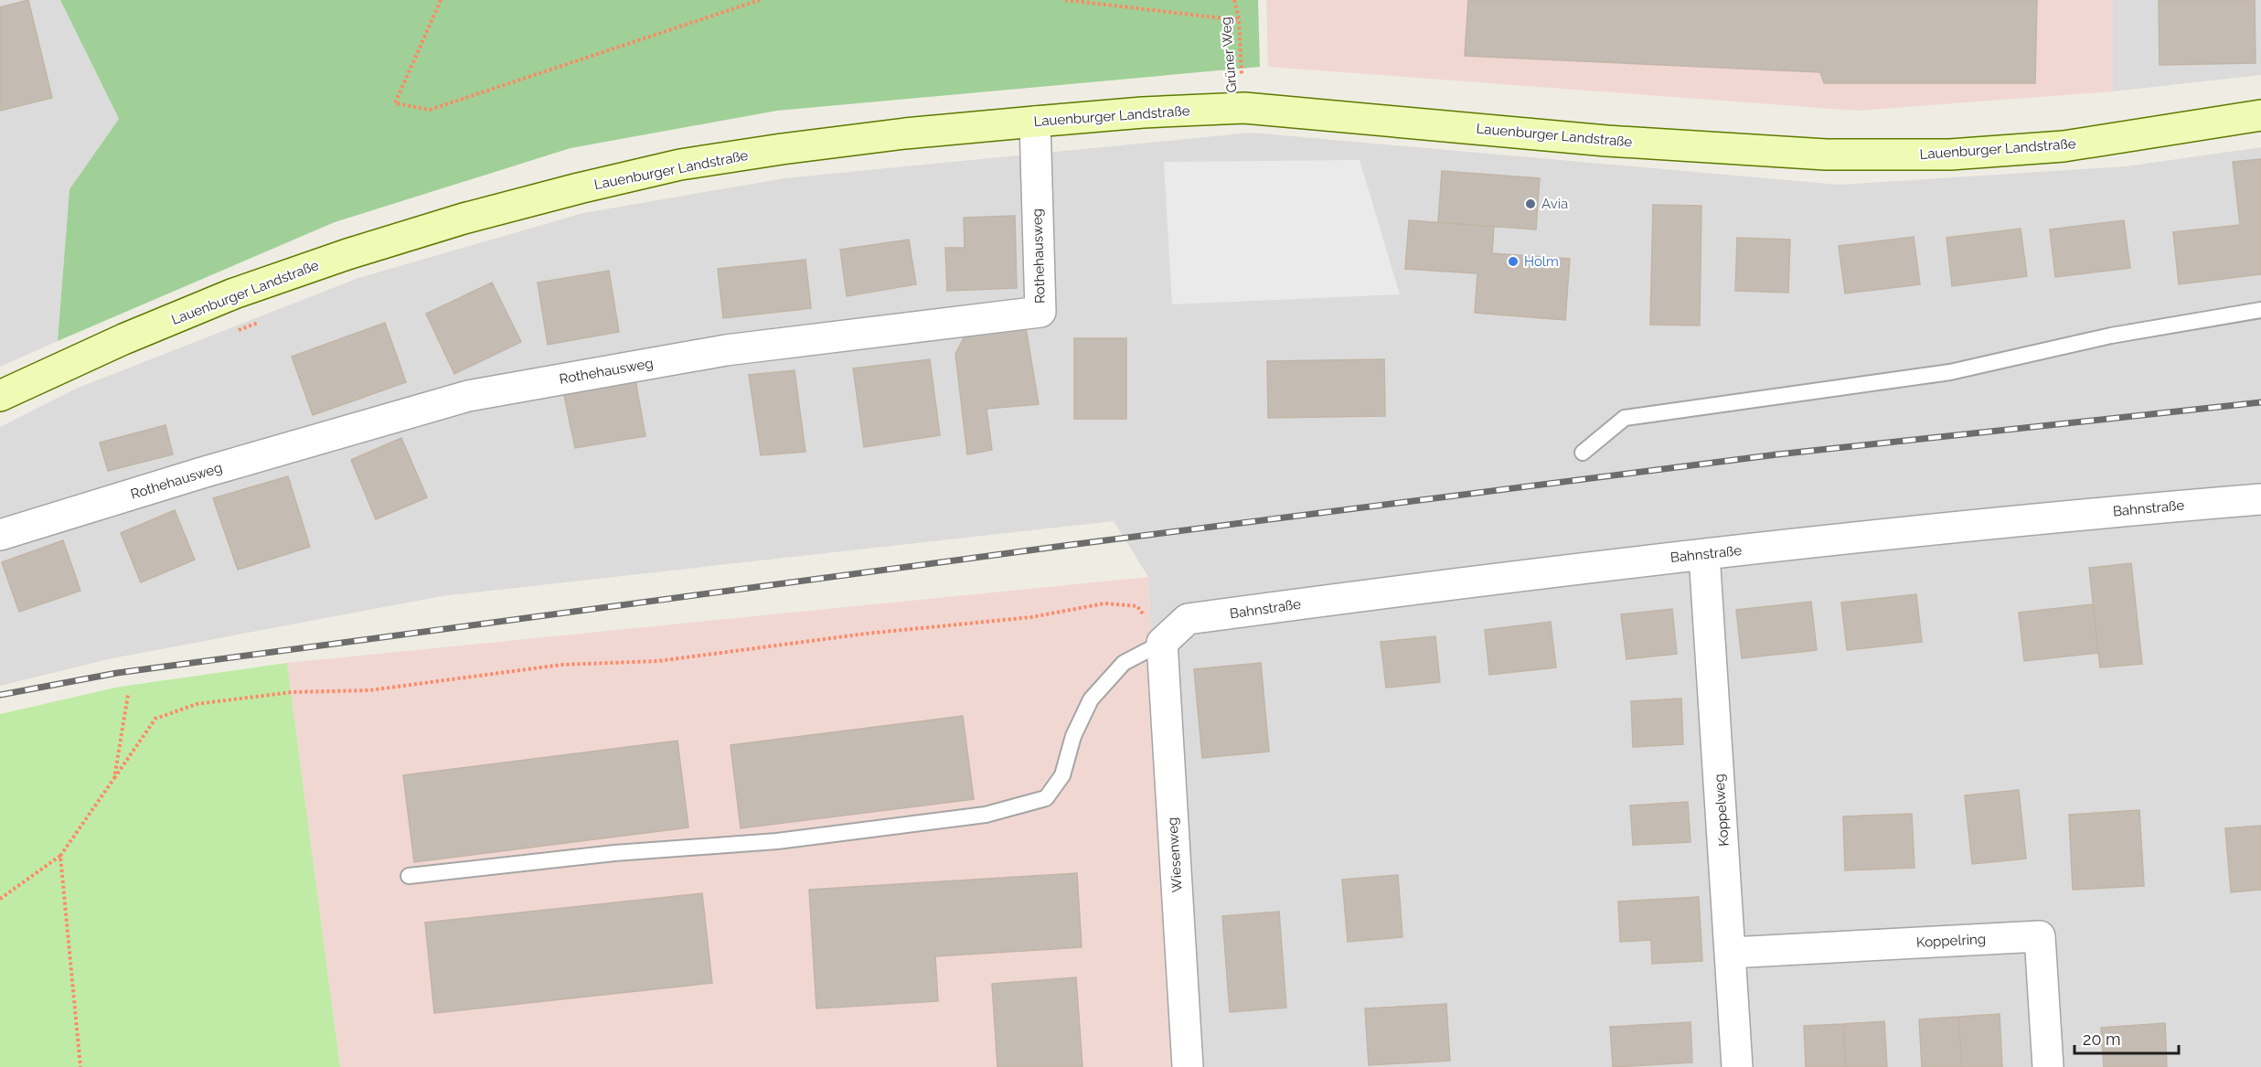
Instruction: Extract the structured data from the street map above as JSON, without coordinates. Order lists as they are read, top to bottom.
{
  "streets": {
    "main road": ["Lauenburger Landstraße"],
    "street": [
      "Rothehausweg",
      "Bahnstraße",
      "Koppelweg",
      "Wiesenweg",
      "Koppelring"
    ],
    "path": ["Grüner Weg"]
  },
  "crossings": [
    ["Grüner Weg", "Lauenburger Landstraße"],
    ["Lauenburger Landstraße", "Rothehausweg"],
    ["Bahnstraße", "Koppelweg"],
    ["Bahnstraße", "Wiesenweg"],
    ["Koppelweg", "Koppelring"]
  ],
  "places": ["Avia", "Holm"],
  "scale_bar": "20 m"
}
